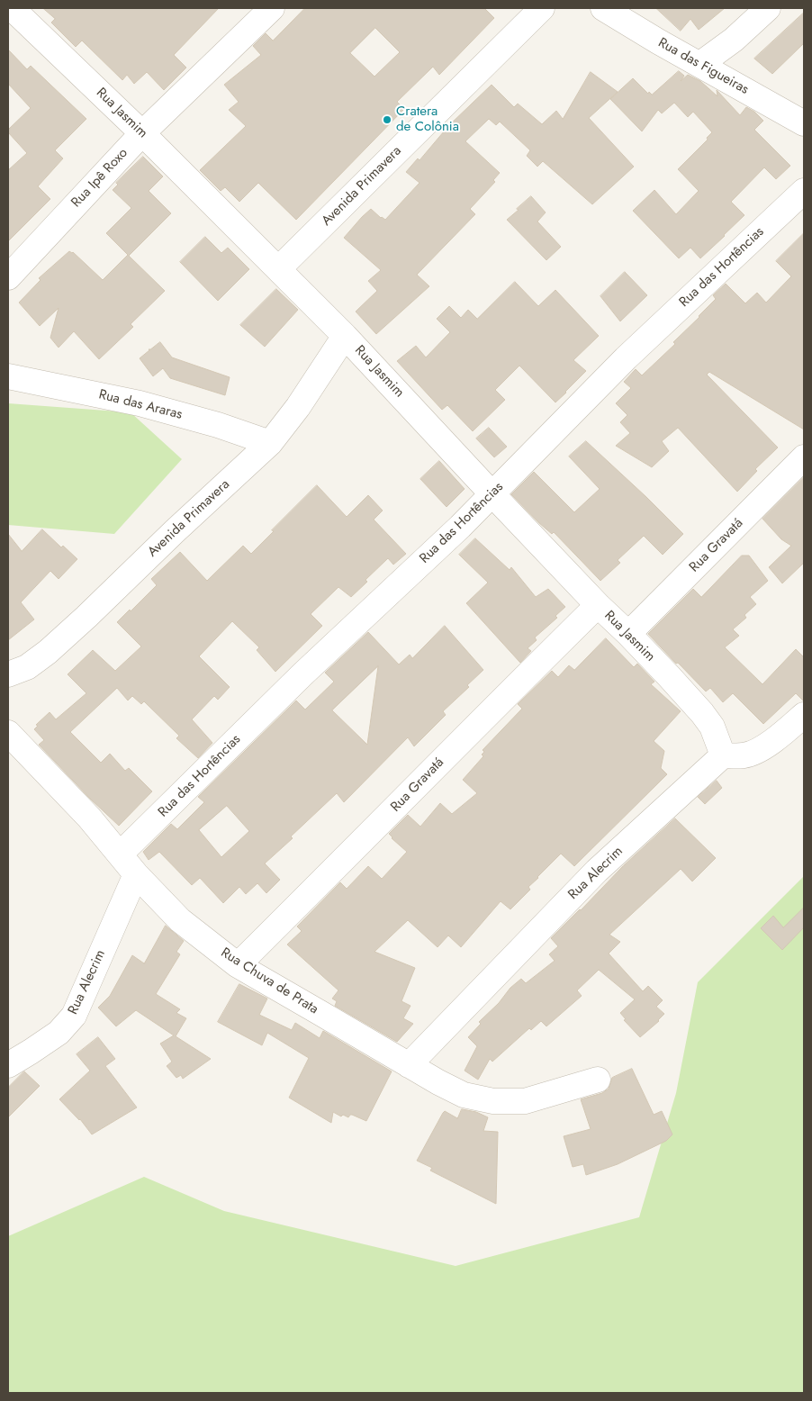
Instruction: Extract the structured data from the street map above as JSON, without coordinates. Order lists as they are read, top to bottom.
{
  "streets": {
    "street": [
      "Rua das Figueiras",
      "Rua Jasmim",
      "Rua Ipê Roxo",
      "Avenida Primavera",
      "Rua das Hortências",
      "Rua das Araras",
      "Rua Gravatá",
      "Rua Alecrim",
      "Rua Chuva de Prata"
    ]
  },
  "crossings": [
    ["Rua Jasmim", "Rua Ipê Roxo"],
    ["Rua Jasmim", "Avenida Primavera"],
    ["Rua Jasmim", "Rua das Hortências"],
    ["Rua Jasmim", "Rua Gravatá"],
    ["Rua Jasmim", "Rua Alecrim"],
    ["Avenida Primavera", "Rua das Araras"],
    ["Rua das Hortências", "Rua Chuva de Prata"],
    ["Rua Gravatá", "Rua Chuva de Prata"],
    ["Rua Alecrim", "Rua Chuva de Prata"]
  ],
  "places": ["Cratera de Colônia"]
}
